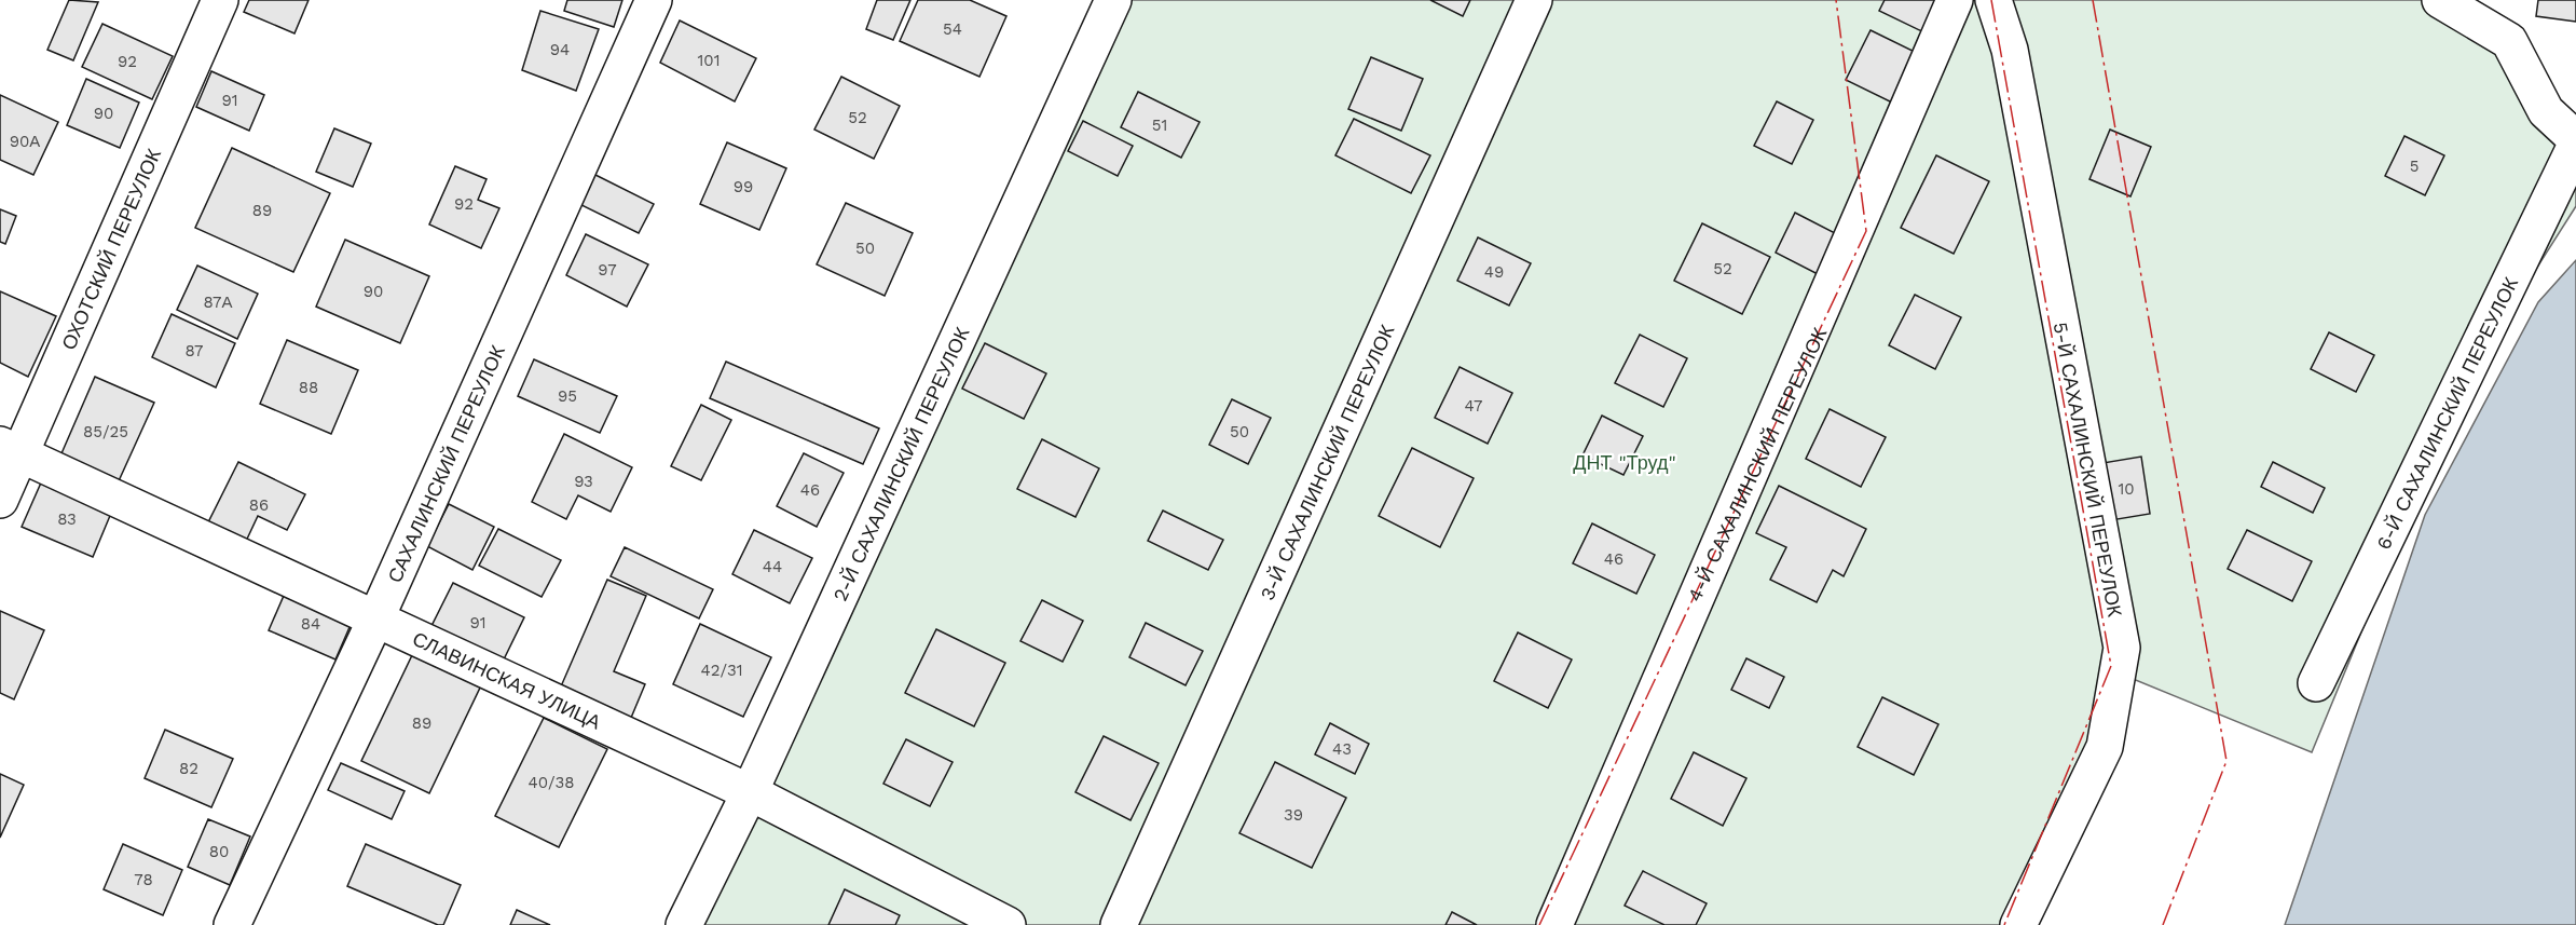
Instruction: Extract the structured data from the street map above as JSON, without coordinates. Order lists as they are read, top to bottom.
{
  "streets": {
    "street": [
      "ОХОТСКИЙ ПЕРЕУЛОК",
      "6-Й САХАЛИНСКИЙ ПЕРЕУЛОК",
      "3-Й САХАЛИНСКИЙ ПЕРЕУЛОК",
      "4-Й САХАЛИНСКИЙ ПЕРЕУЛОК",
      "2-Й САХАЛИНСКИЙ ПЕРЕУЛОК",
      "САХАЛИНСКИЙ ПЕРЕУЛОК",
      "5-Й САХАЛИНСКИЙ ПЕРЕУЛОК",
      "СЛАВИНСКАЯ УЛИЦА"
    ]
  },
  "crossings": [
    ["ОХОТСКИЙ ПЕРЕУЛОК", "СЛАВИНСКАЯ УЛИЦА"],
    ["2-Й САХАЛИНСКИЙ ПЕРЕУЛОК", "СЛАВИНСКАЯ УЛИЦА"],
    ["САХАЛИНСКИЙ ПЕРЕУЛОК", "СЛАВИНСКАЯ УЛИЦА"]
  ],
  "parks": ["ДНТ \"Труд\""],
  "house_numbers": [
    "54",
    "94",
    "101",
    "92",
    "91",
    "90",
    "52",
    "51",
    "90А",
    "5",
    "99",
    "92",
    "89",
    "50",
    "52",
    "97",
    "49",
    "90",
    "87А",
    "87",
    "88",
    "95",
    "47",
    "85/25",
    "50",
    "93",
    "10",
    "46",
    "86",
    "83",
    "46",
    "44",
    "91",
    "84",
    "42/31",
    "89",
    "43",
    "82",
    "40/38",
    "39",
    "80",
    "78"
  ]
}
